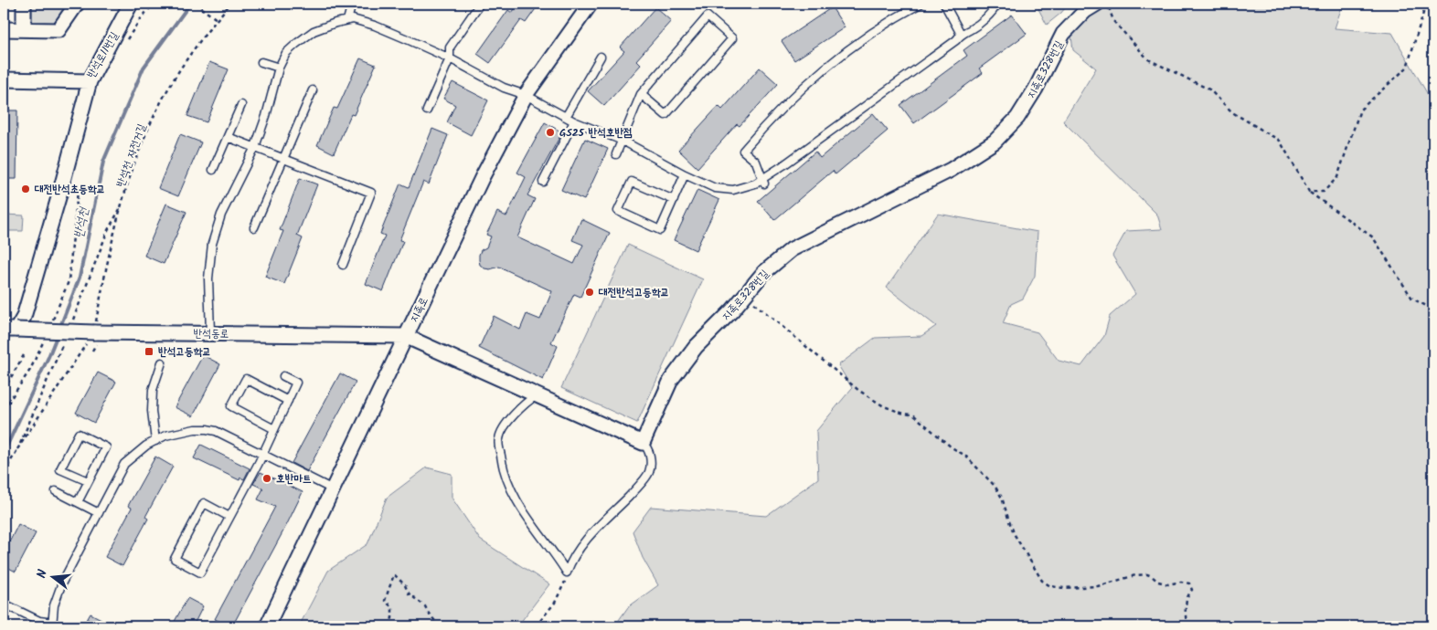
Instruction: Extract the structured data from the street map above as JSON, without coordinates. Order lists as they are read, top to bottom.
{
  "streets": {
    "street": [
      "반석로11번길",
      "지족로328번길",
      "지족로",
      "반석동로"
    ],
    "path": ["반석천 자전거길"]
  },
  "crossings": [
    ["반석로11번길", "반석동로"],
    ["반석천 자전거길", "반석동로"],
    ["지족로", "반석동로"]
  ],
  "water": ["반석천"],
  "places": {
    "other": [
      "GS25 반석호반점",
      "대전반석초등학교",
      "대전반석고등학교",
      "호반마트"
    ],
    "transit": ["반석고등학교"]
  },
  "north": "left"
}
